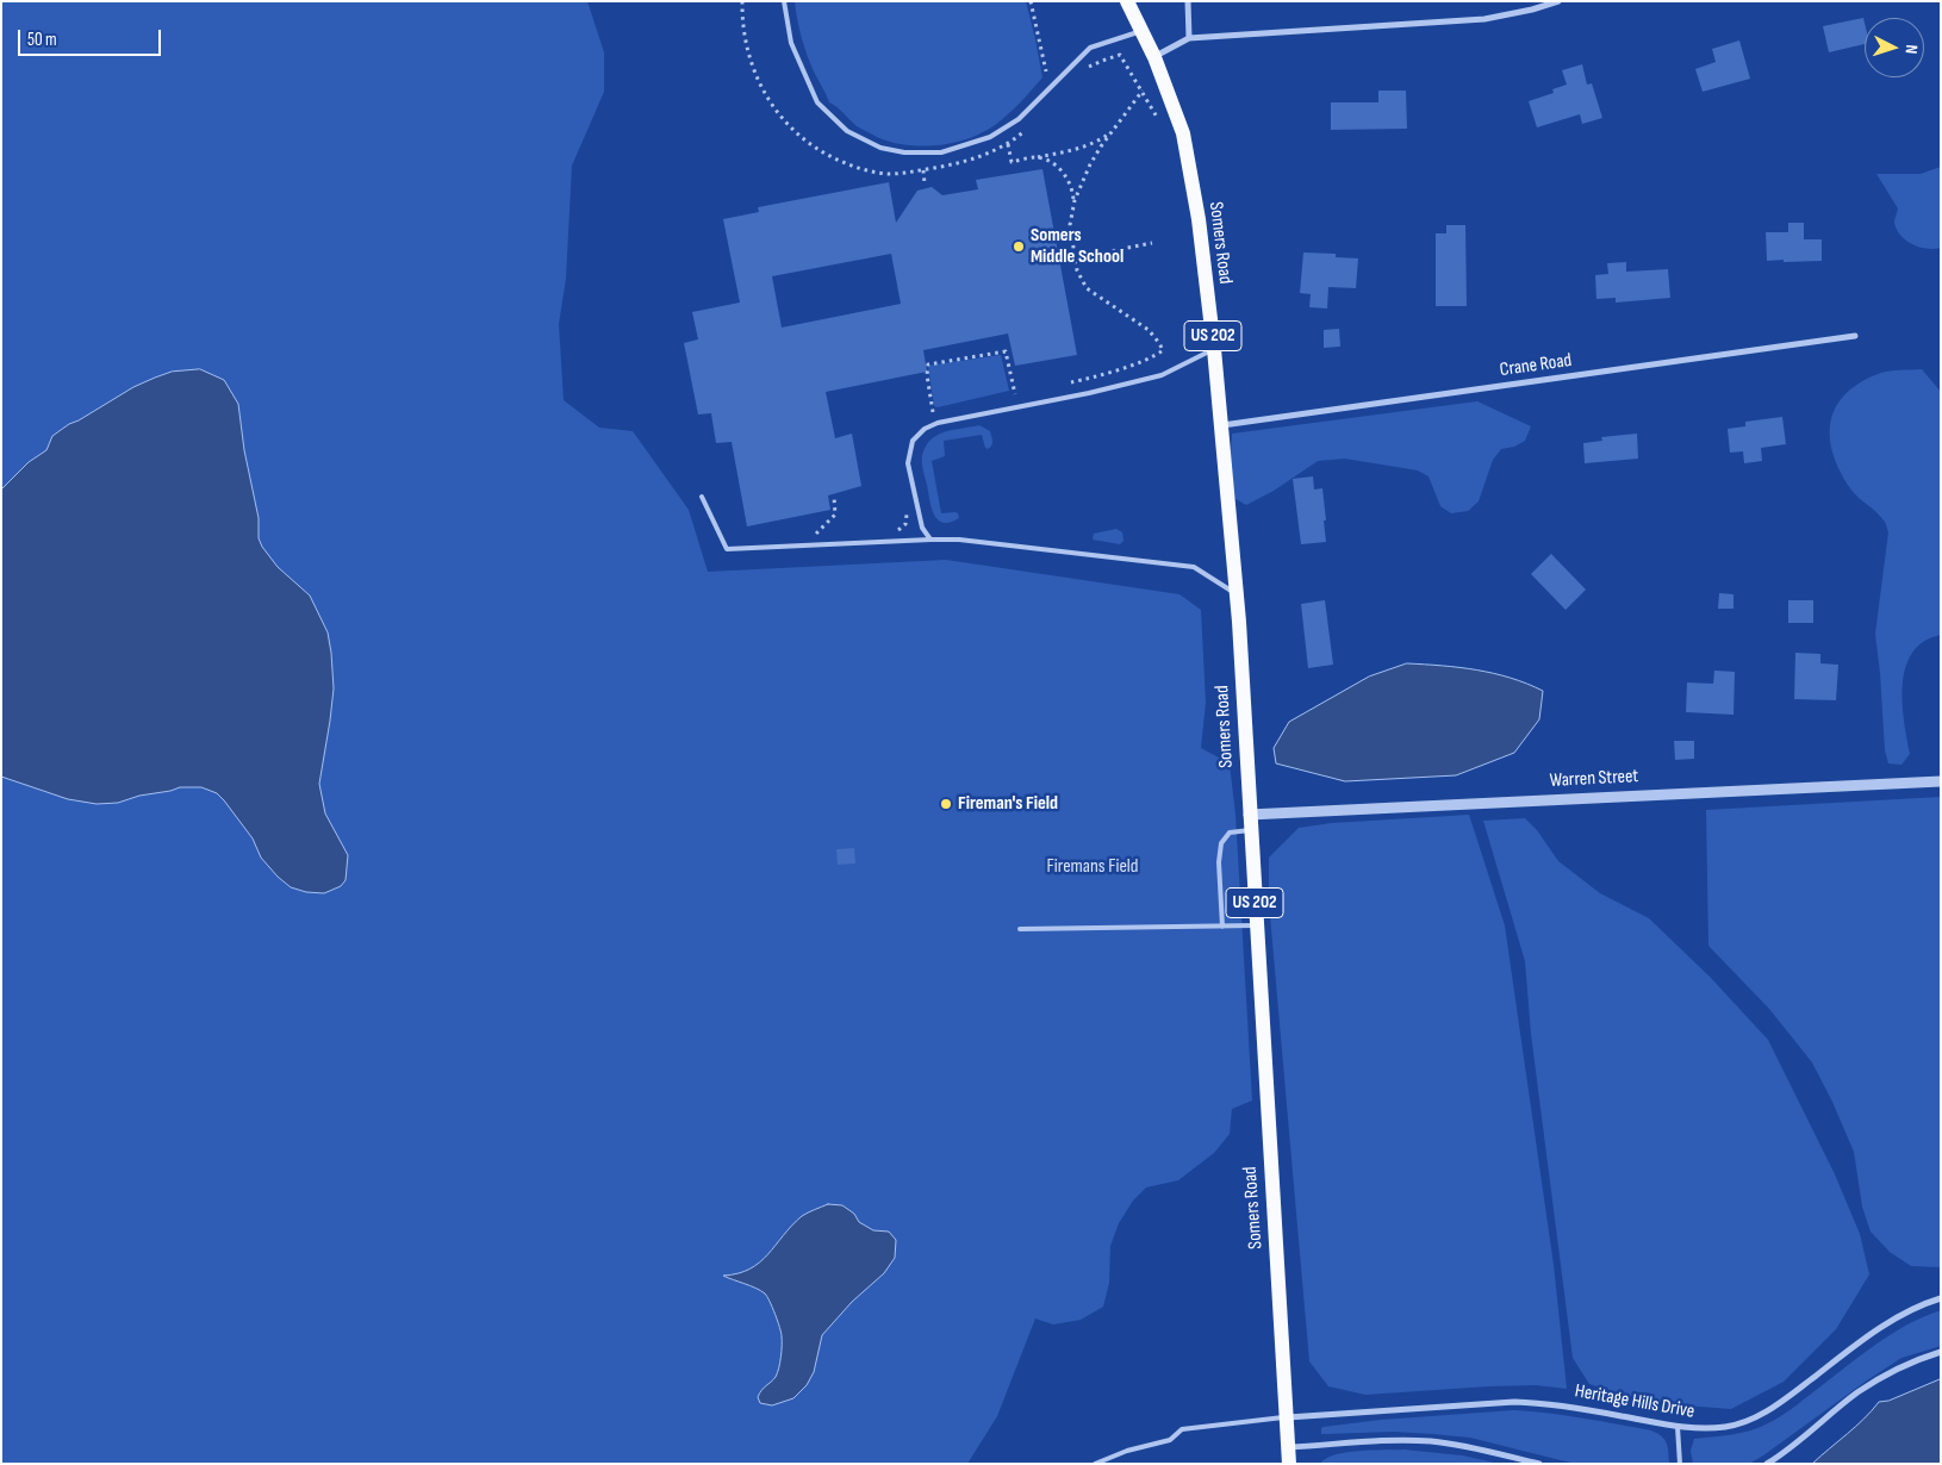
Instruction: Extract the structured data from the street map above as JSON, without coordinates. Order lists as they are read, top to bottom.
{
  "streets": {
    "main road": ["Somers Road", "US 202"],
    "street": ["Crane Road", "Warren Street", "Heritage Hills Drive"]
  },
  "crossings": [
    ["Somers Road", "Crane Road"],
    ["Somers Road", "Warren Street"],
    ["Somers Road", "Heritage Hills Drive"]
  ],
  "parks": ["Firemans Field"],
  "places": ["Somers Middle School", "Fireman's Field"],
  "scale_bar": "50 m",
  "north": "right"
}
